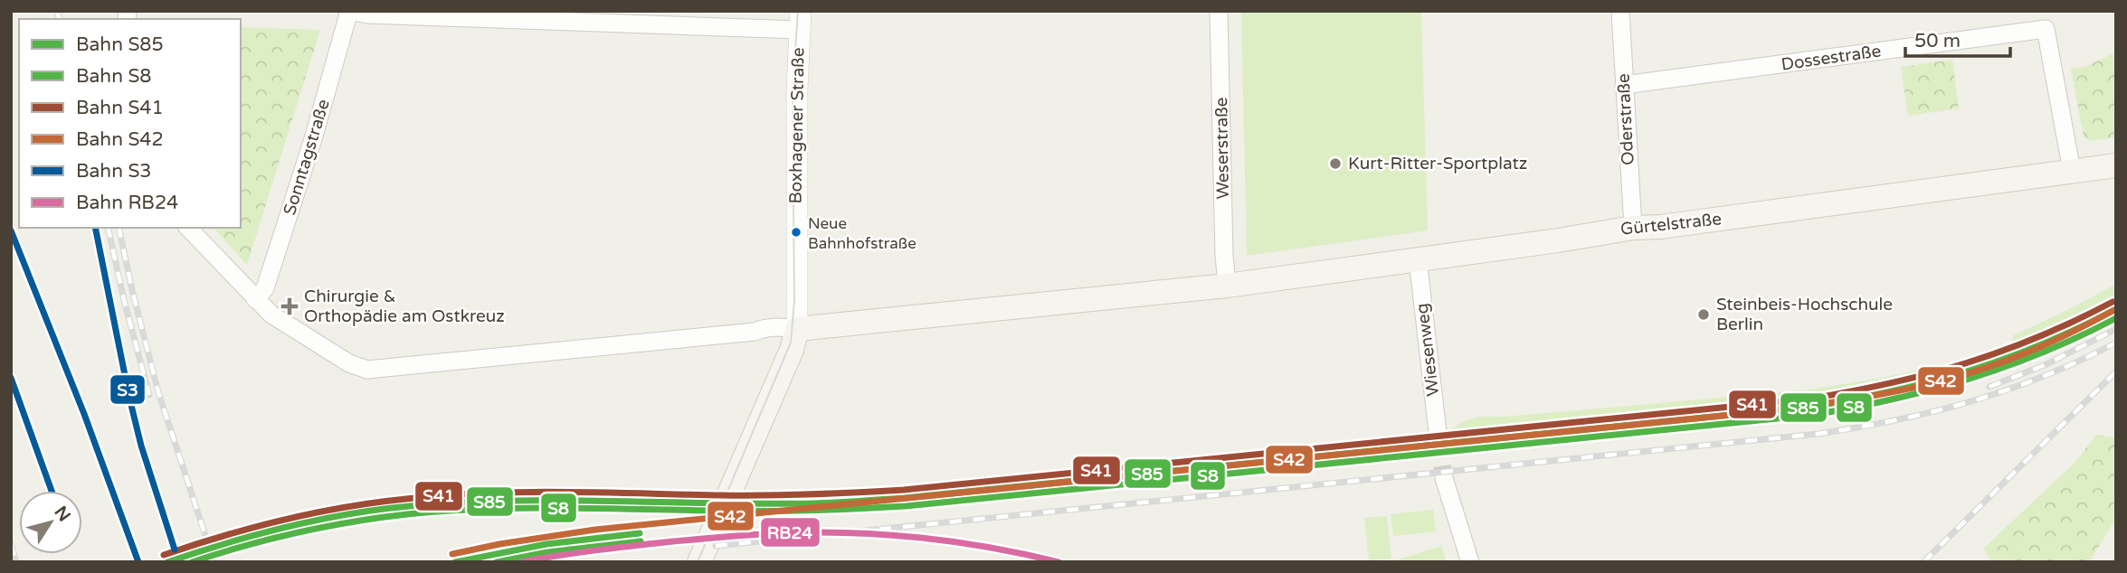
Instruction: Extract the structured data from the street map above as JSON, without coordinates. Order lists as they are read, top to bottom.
{
  "streets": {
    "main road": ["Boxhagener Straße", "Gürtelstraße"],
    "street": [
      "Dossestraße",
      "Oderstraße",
      "Weserstraße",
      "Sonntagstraße",
      "Wiesenweg"
    ]
  },
  "crossings": [
    ["Dossestraße", "Oderstraße"],
    ["Dossestraße", "Gürtelstraße"],
    ["Oderstraße", "Gürtelstraße"],
    ["Weserstraße", "Gürtelstraße"],
    ["Gürtelstraße", "Wiesenweg"]
  ],
  "places": {
    "other": ["Kurt-Ritter-Sportplatz", "Neue Bahnhofstraße", "Steinbeis-Hochschule Berlin"],
    "health": ["Chirurgie & Orthopädie am Ostkreuz"]
  },
  "lines": [
    "rail line S3",
    "rail line S41",
    "rail line S85",
    "rail line S42",
    "rail line S8",
    "rail line RB24"
  ],
  "legend": [
    "Bahn S85",
    "Bahn S8",
    "Bahn S41",
    "Bahn S42",
    "Bahn S3",
    "Bahn RB24"
  ],
  "scale_bar": "50 m",
  "north": "top right"
}
